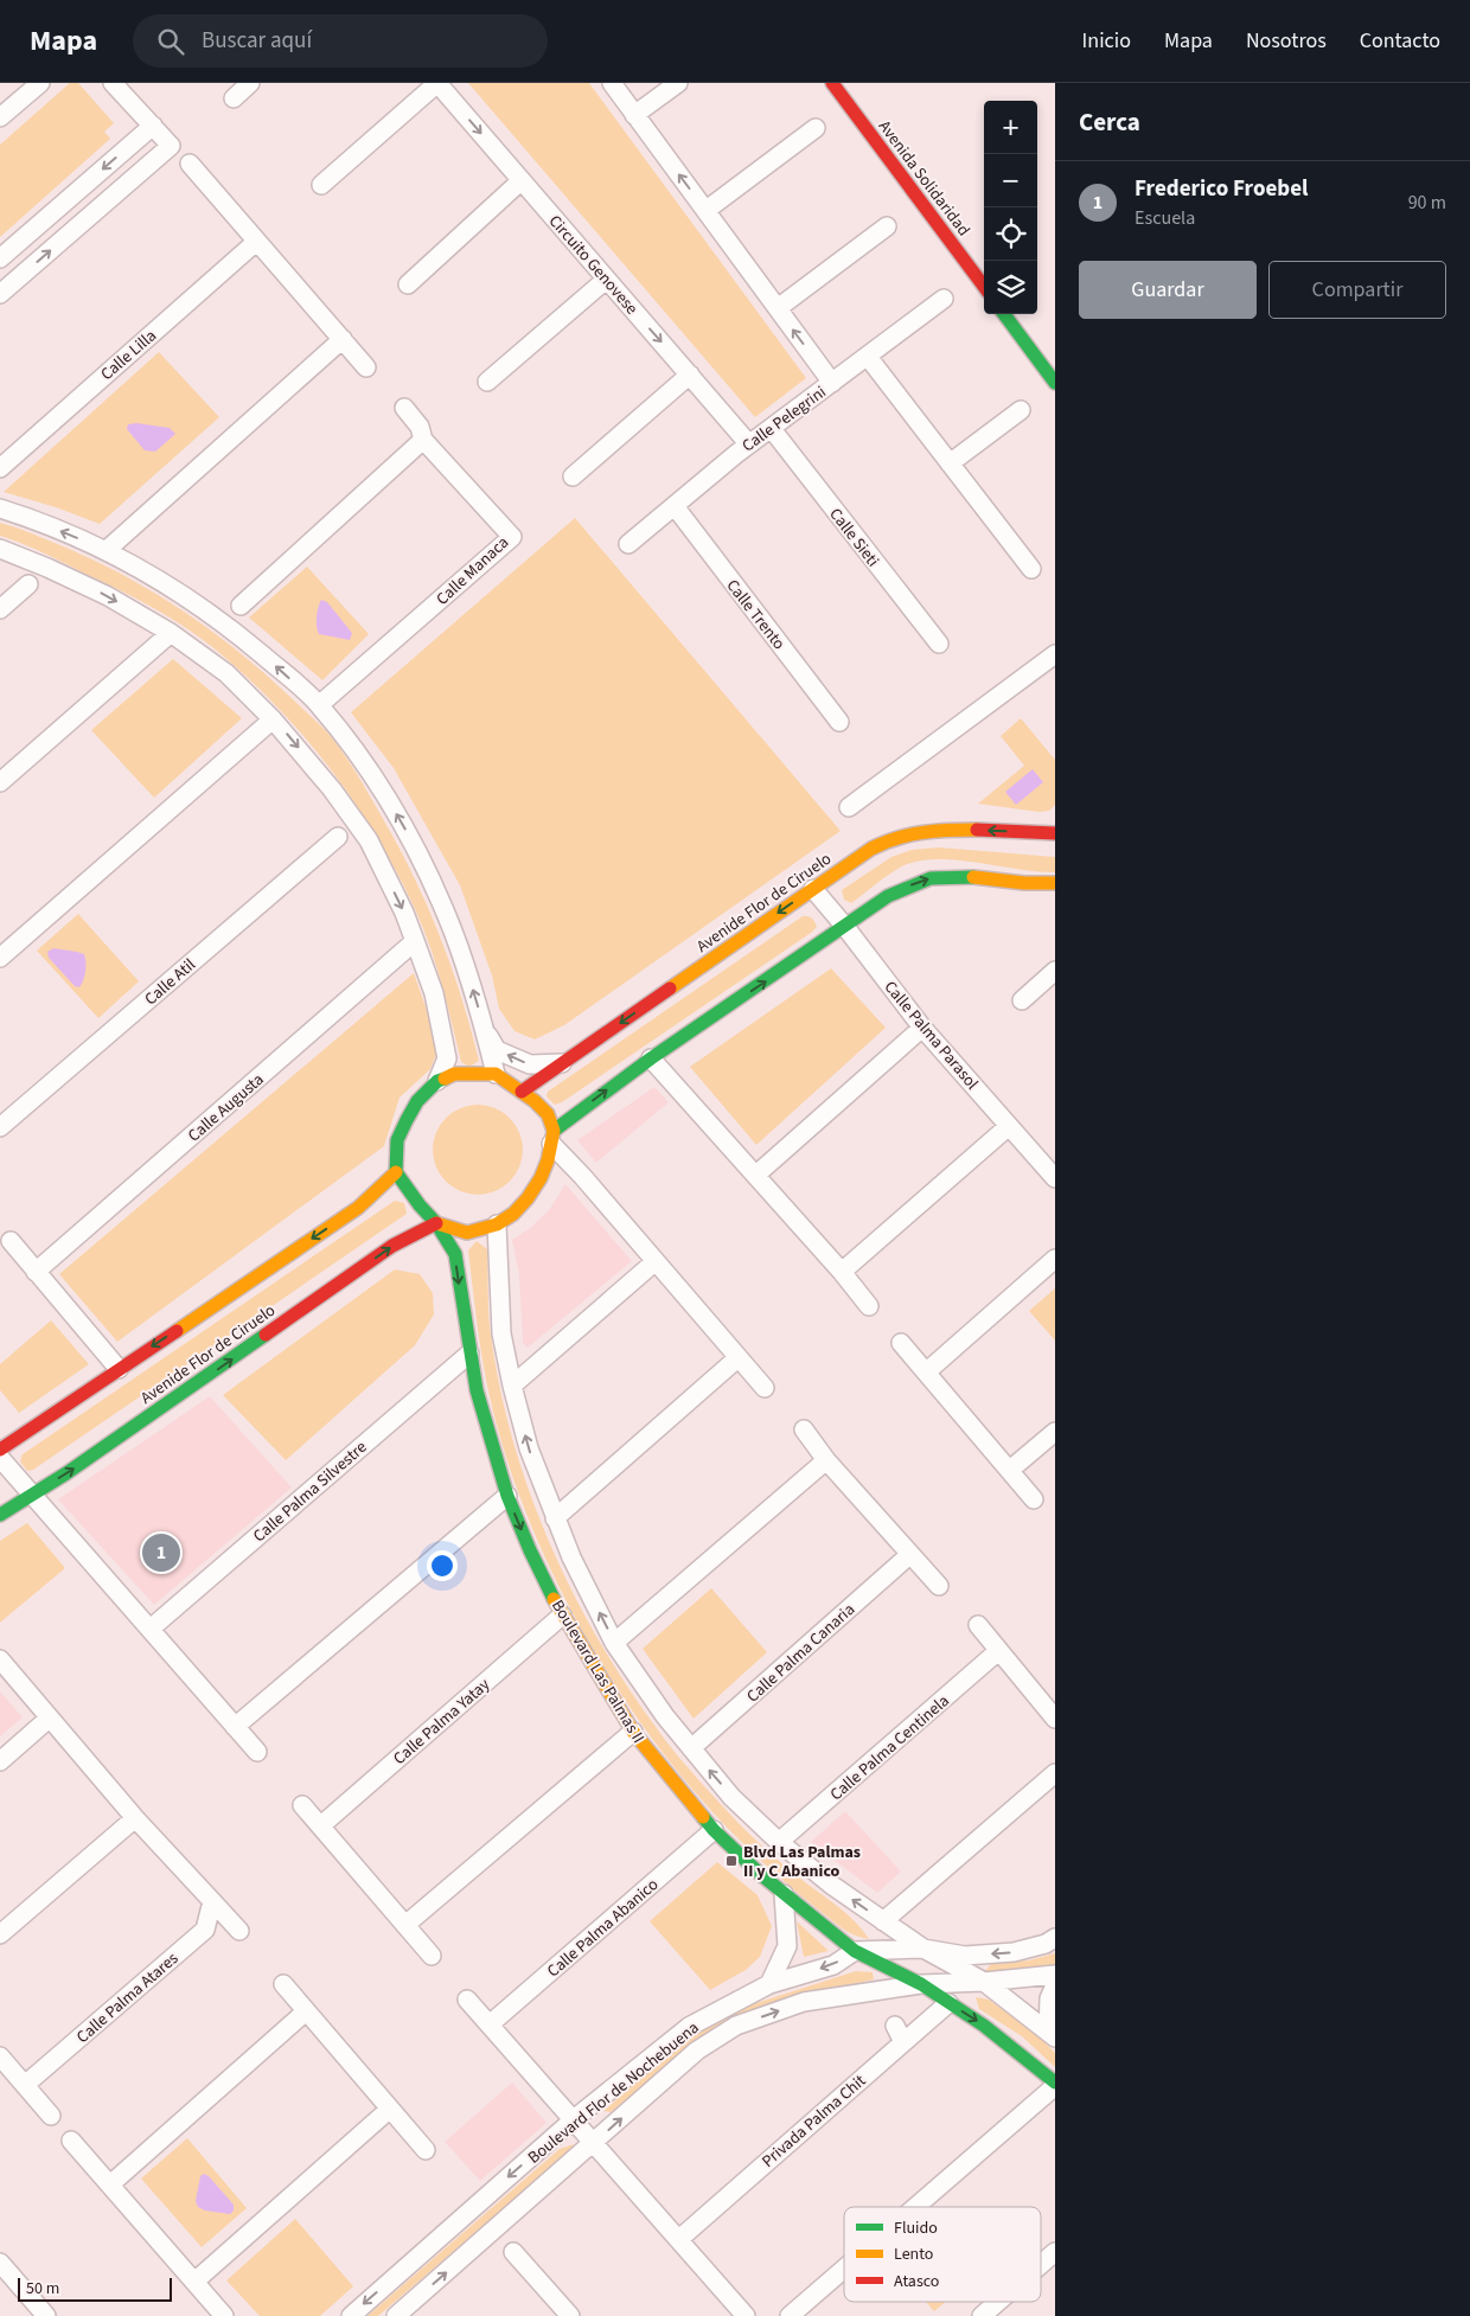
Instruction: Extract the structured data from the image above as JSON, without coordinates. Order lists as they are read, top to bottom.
{
  "streets": {
    "main road": ["Avenida Solidaridad", "Avenide Flor de Ciruelo", "Boulevard Las Palmas II"],
    "street": [
      "Circuito Genovese",
      "Calle Lilla",
      "Calle Pelegrini",
      "Calle Sieti",
      "Calle Manaca",
      "Calle Trento",
      "Calle Atil",
      "Calle Palma Parasol",
      "Calle Augusta",
      "Calle Palma Silvestre",
      "Calle Palma Canaria",
      "Calle Palma Yatay",
      "Calle Palma Centinela",
      "Calle Palma Abanico",
      "Calle Palma Atares",
      "Boulevard Flor de Nochebuena",
      "Privada Palma Chit"
    ]
  },
  "crossings": [
    ["Circuito Genovese", "Calle Pelegrini"],
    ["Calle Pelegrini", "Calle Sieti"],
    ["Calle Pelegrini", "Calle Trento"],
    ["Avenide Flor de Ciruelo", "Calle Palma Parasol"],
    ["Avenide Flor de Ciruelo", "Boulevard Las Palmas II"],
    ["Calle Palma Silvestre", "Boulevard Las Palmas II"],
    ["Calle Palma Canaria", "Boulevard Las Palmas II"],
    ["Boulevard Las Palmas II", "Calle Palma Yatay"],
    ["Boulevard Las Palmas II", "Calle Palma Centinela"],
    ["Boulevard Las Palmas II", "Calle Palma Abanico"],
    ["Boulevard Las Palmas II", "Boulevard Flor de Nochebuena"],
    ["Boulevard Las Palmas II", "Privada Palma Chit"]
  ],
  "places": {
    "transit": ["Blvd Las Palmas II y C Abanico"]
  },
  "legend": ["Fluido", "Lento", "Atasco"],
  "scale_bar": "50 m",
  "page": {
    "header": "Mapa",
    "search": "Buscar aquí",
    "nav": [
      "Inicio",
      "Mapa",
      "Nosotros",
      "Contacto"
    ],
    "heading": "Cerca",
    "map_buttons": ["+", "−"],
    "list": [
      {
        "mark": "1",
        "name": "Frederico Froebel",
        "note": "Escuela",
        "value": "90 m"
      }
    ],
    "buttons": ["Guardar", "Compartir"],
    "pins": "1",
    "scale": "50 m"
  }
}
